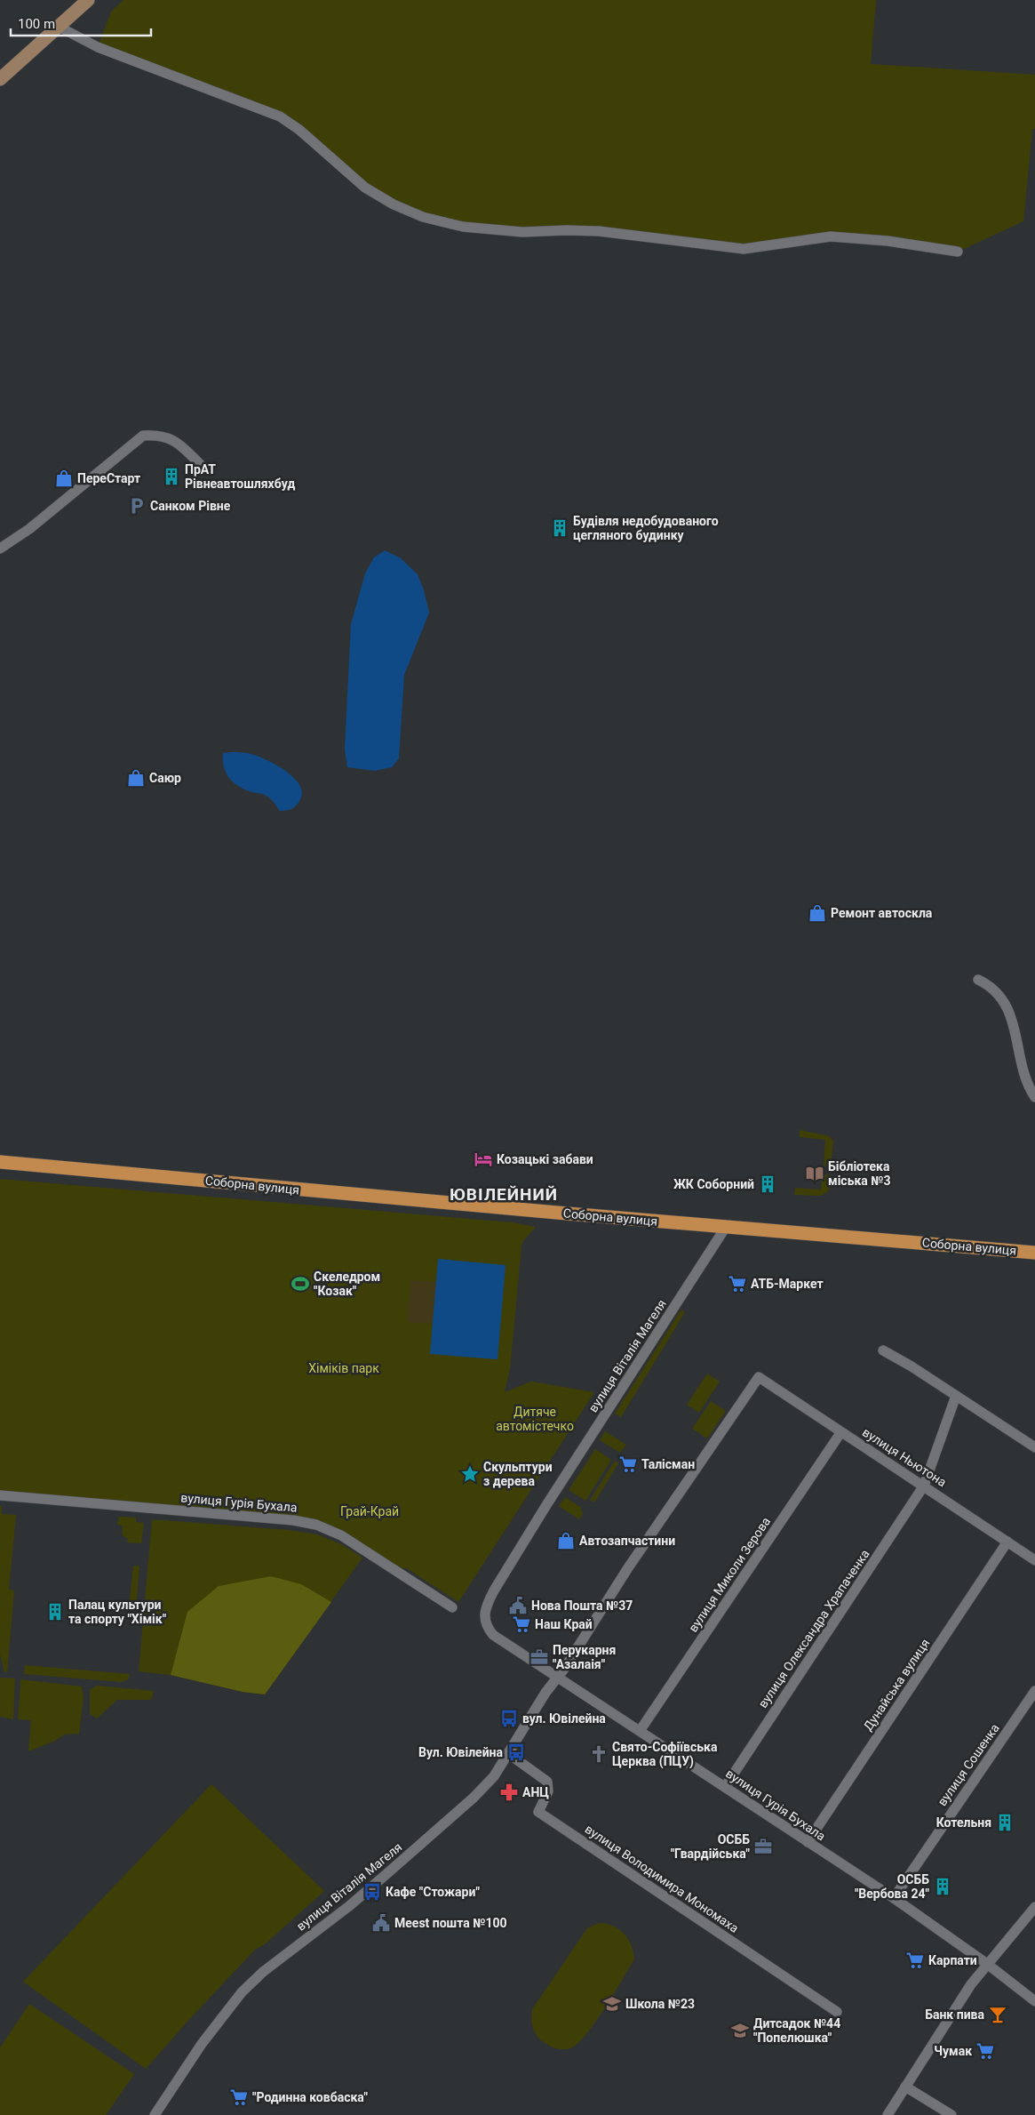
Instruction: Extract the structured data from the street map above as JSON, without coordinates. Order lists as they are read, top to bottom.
{
  "streets": {
    "main road": ["Соборна вулиця"],
    "street": [
      "вулиця Віталія Магеля",
      "вулиця Ньютона",
      "вулиця Гурія Бухала",
      "вулиця Миколи Зерова",
      "вулиця Олександра Храпаченка",
      "Дунайська вулиця",
      "вулиця Сошенка",
      "вулиця Володимира Мономаха"
    ]
  },
  "crossings": [
    ["Соборна вулиця", "вулиця Віталія Магеля"],
    ["вулиця Віталія Магеля", "вулиця Ньютона"],
    ["вулиця Віталія Магеля", "вулиця Гурія Бухала"],
    ["вулиця Віталія Магеля", "вулиця Володимира Мономаха"],
    ["вулиця Ньютона", "вулиця Миколи Зерова"],
    ["вулиця Ньютона", "вулиця Олександра Храпаченка"],
    ["вулиця Ньютона", "Дунайська вулиця"],
    ["вулиця Гурія Бухала", "вулиця Миколи Зерова"],
    ["вулиця Гурія Бухала", "вулиця Олександра Храпаченка"],
    ["вулиця Гурія Бухала", "Дунайська вулиця"],
    ["вулиця Гурія Бухала", "вулиця Сошенка"]
  ],
  "districts": ["ЮВІЛЕЙНИЙ"],
  "parks": ["Хіміків парк", "Дитяче автомістечко", "Грай-Край"],
  "places": {
    "building": [
      "ПрАТ Рівнеавтошляхбуд",
      "Будівля недобудованого цегляного будинку",
      "ЖК Соборний",
      "Палац культури та спорту \"Хімік\"",
      "Котельня",
      "ОСББ \"Вербова 24\""
    ],
    "shop": [
      "ПереСтарт",
      "Саюр",
      "Ремонт автоскла",
      "Автозапчастини"
    ],
    "parking": ["Санком Рівне"],
    "hotel": ["Козацькі забави"],
    "library": ["Бібліотека міська №3"],
    "sports": ["Скеледром \"Козак\""],
    "supermarket": [
      "АТБ-Маркет",
      "Талісман",
      "Наш Край",
      "Карпати",
      "Чумак",
      "\"Родинна ковбаска\""
    ],
    "place": ["Скульптури з дерева"],
    "public building": ["Нова Пошта №37", "Meest пошта №100"],
    "office": ["Перукарня \"Азалаія\"", "ОСББ \"Гвардійська\""],
    "bus stop": ["вул. Ювілейна", "Вул. Ювілейна", "Кафе \"Стожари\""],
    "church": ["Свято-Софіївська Церква (ПЦУ)"],
    "pharmacy": ["АНЦ"],
    "school or university": ["Школа №23", "Дитсадок №44 \"Попелюшка\""],
    "bar": ["Банк пива"]
  },
  "scale_bar": "100 m"
}
